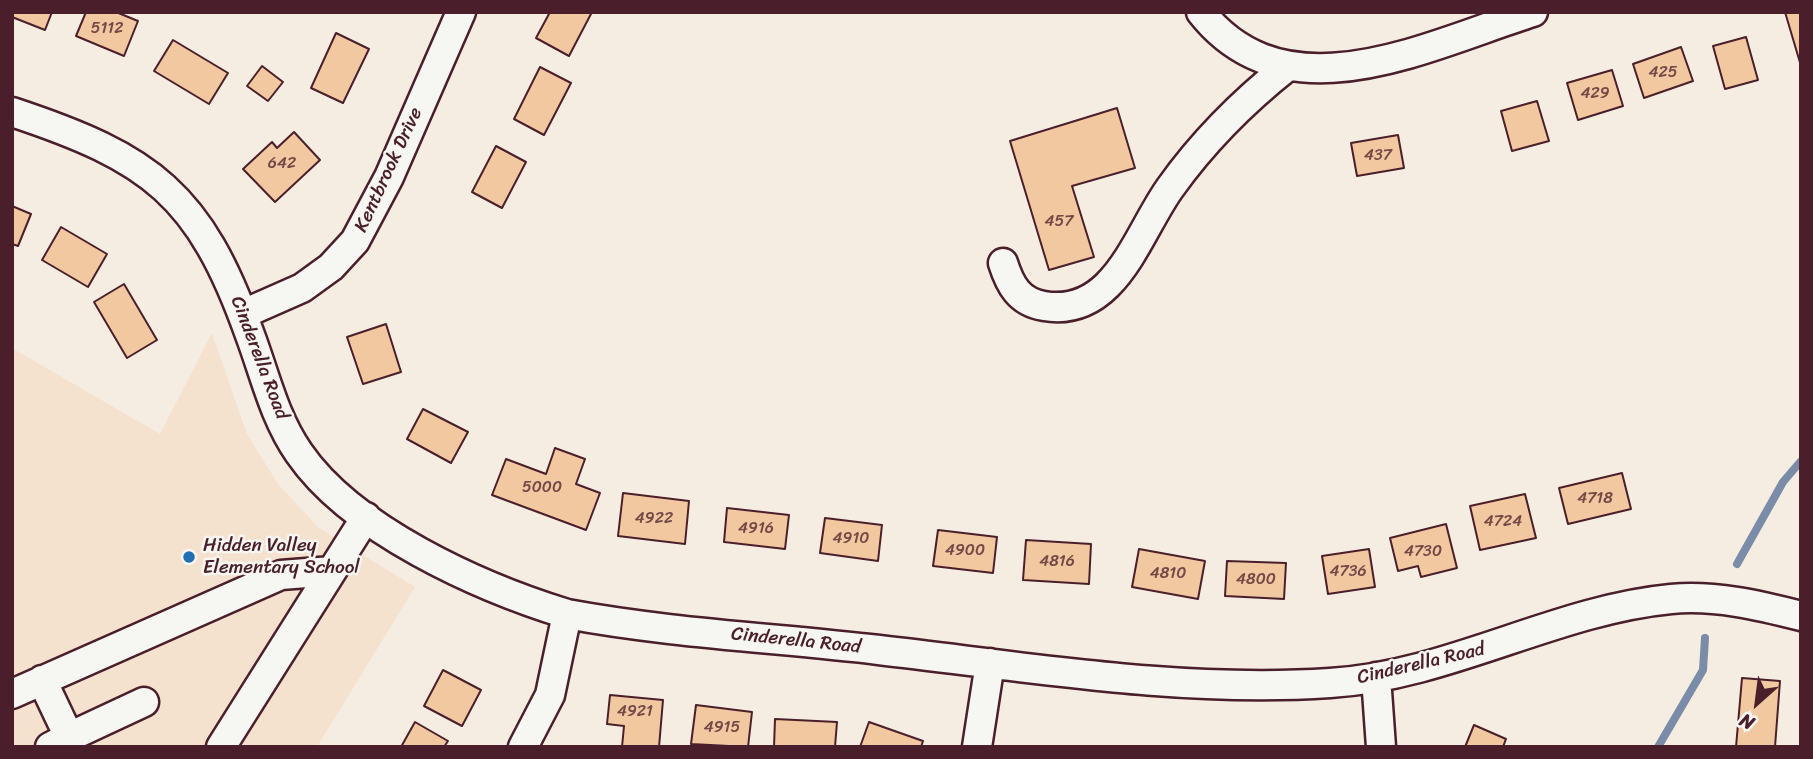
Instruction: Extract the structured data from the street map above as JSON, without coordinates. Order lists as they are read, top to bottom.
{
  "streets": {
    "street": ["Kentbrook Drive", "Cinderella Road"]
  },
  "crossings": [
    ["Kentbrook Drive", "Cinderella Road"]
  ],
  "places": ["Hidden Valley Elementary School"],
  "house_numbers": [
    "5112",
    "425",
    "429",
    "437",
    "642",
    "457",
    "5000",
    "4718",
    "4922",
    "4724",
    "4916",
    "4910",
    "4900",
    "4730",
    "4816",
    "4736",
    "4810",
    "4800",
    "4921",
    "4915"
  ],
  "north": "bottom left"
}
